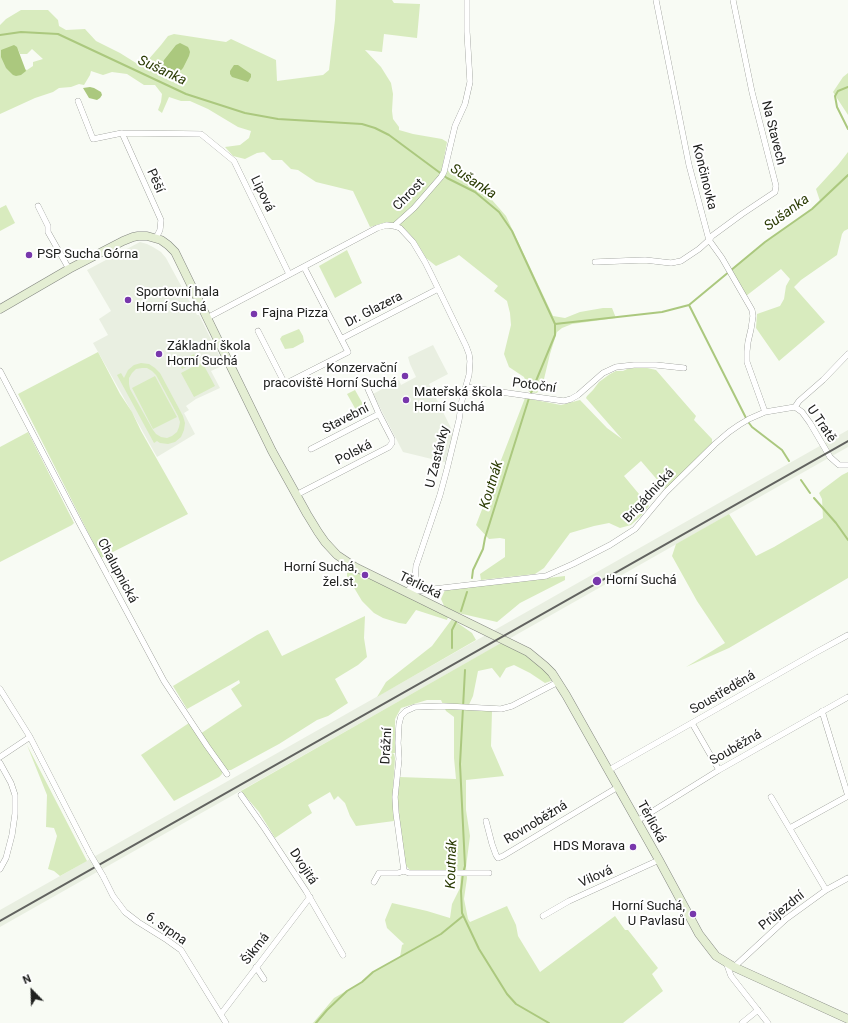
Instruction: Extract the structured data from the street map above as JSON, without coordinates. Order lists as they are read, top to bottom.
{
  "streets": {
    "main road": ["Těrlická"],
    "street": [
      "Na Stavech",
      "Končinovka",
      "Pěší",
      "Lipová",
      "Chrost",
      "Dr. Glazera",
      "Potoční",
      "Stavební",
      "U Tratě",
      "Polská",
      "U Zastávky",
      "Brigádnická",
      "Chalupnická",
      "Soustředěná",
      "Drážní",
      "Souběžná",
      "Rovnoběžná",
      "Dvojitá",
      "Vilová",
      "Průjezdní",
      "6. srpna",
      "Šikmá"
    ]
  },
  "crossings": [
    ["Na Stavech", "Končinovka"],
    ["Pěší", "Lipová"],
    ["Pěší", "Těrlická"],
    ["Lipová", "Chrost"],
    ["Chrost", "U Zastávky"],
    ["Chrost", "Těrlická"],
    ["Dr. Glazera", "U Zastávky"],
    ["Potoční", "U Zastávky"],
    ["Stavební", "Polská"],
    ["U Tratě", "Brigádnická"],
    ["Polská", "Těrlická"],
    ["U Zastávky", "Brigádnická"],
    ["U Zastávky", "Těrlická"],
    ["Brigádnická", "Těrlická"],
    ["Těrlická", "Soustředěná"],
    ["Těrlická", "Drážní"],
    ["Těrlická", "Souběžná"],
    ["Těrlická", "Rovnoběžná"],
    ["Těrlická", "Vilová"],
    ["Těrlická", "Průjezdní"],
    ["Dvojitá", "Šikmá"],
    ["6. srpna", "Šikmá"]
  ],
  "water": ["Sušanka", "Koutnák"],
  "places": [
    "PSP Sucha Górna",
    "Sportovní hala Horní Suchá",
    "Fajna Pizza",
    "Základní škola Horní Suchá",
    "Konzervační pracoviště Horní Suchá",
    "Mateřská škola Horní Suchá",
    "Horní Suchá, žel.st.",
    "Horní Suchá",
    "HDS Morava",
    "Horní Suchá, U Pavlasů"
  ],
  "north": "top left"
}
